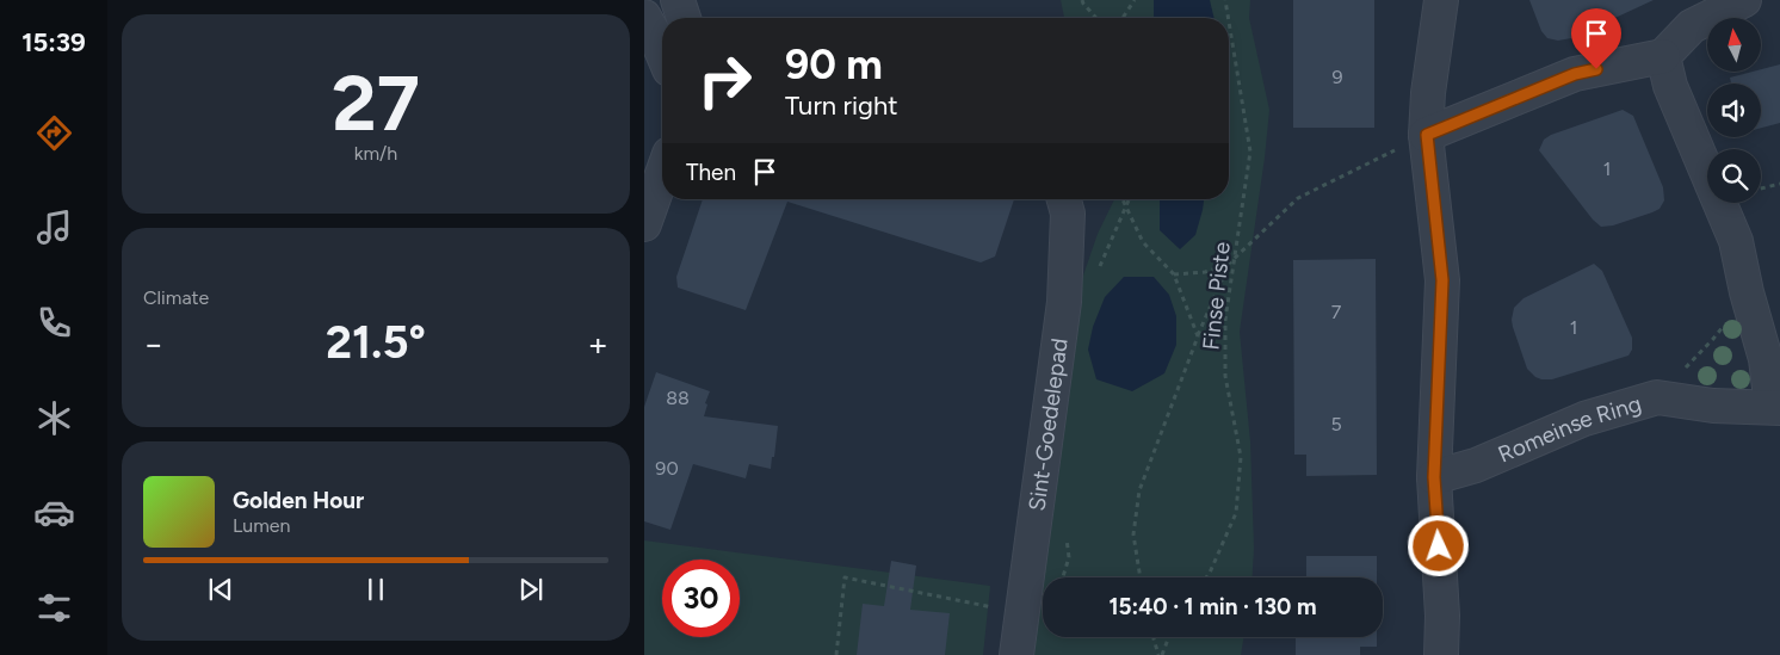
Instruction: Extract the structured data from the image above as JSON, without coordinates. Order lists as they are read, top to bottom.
{
  "streets": {
    "street": ["Sint-Goedelepad", "Romeinse Ring"],
    "path": ["Finse Piste"]
  },
  "house_numbers": [
    "9",
    "1",
    "7",
    "1",
    "88",
    "5",
    "90"
  ],
  "north": "top",
  "page": {
    "tabs": "15:39",
    "tile": [
      ["27", "km/h"],
      "Climate"
    ],
    "turn": ["90 m", "Turn right"],
    "then": "Then",
    "heat": ["−", "21.5°", "+"],
    "song": ["Golden Hour", "Lumen"],
    "limit": "30",
    "trip": "15:40 · 1 min · 130 m"
  }
}
